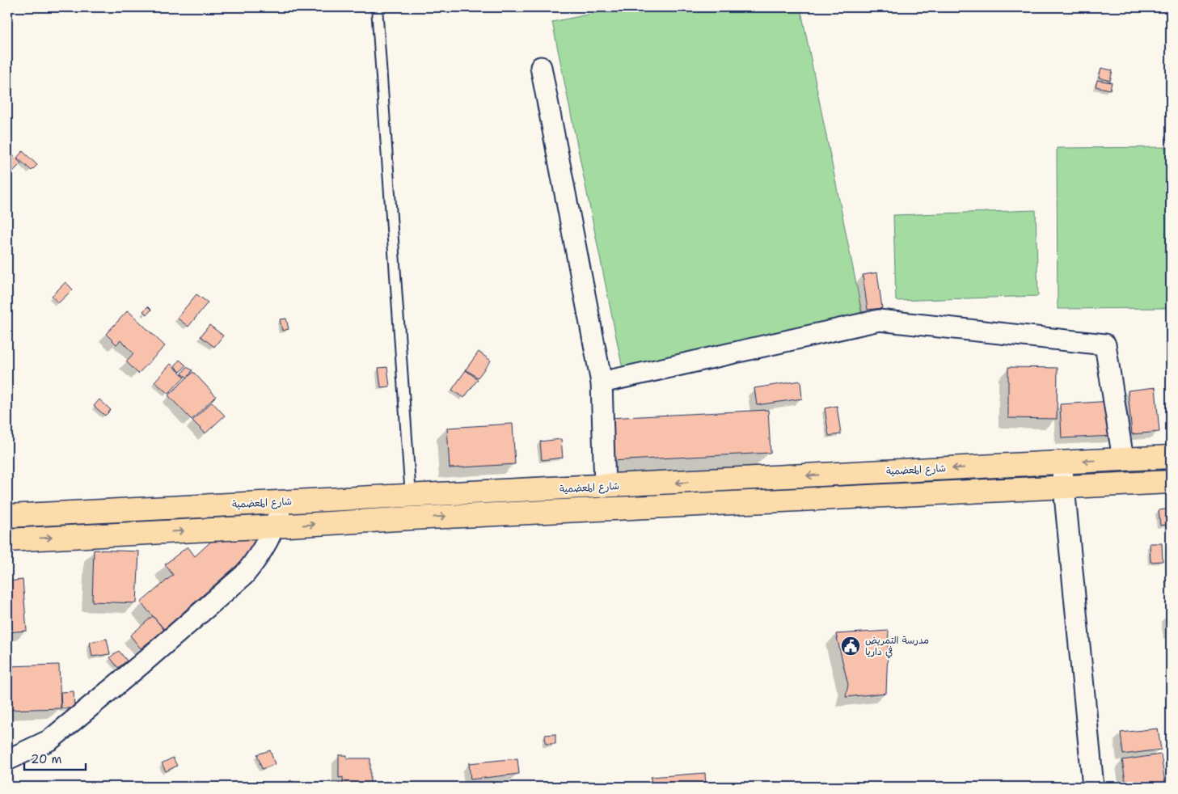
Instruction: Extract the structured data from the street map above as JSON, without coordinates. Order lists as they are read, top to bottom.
{
  "streets": {
    "main road": ["شارع المعضمية"]
  },
  "places": {
    "public building": ["مدرسة التمريض في داريا"]
  },
  "scale_bar": "20 m"
}
